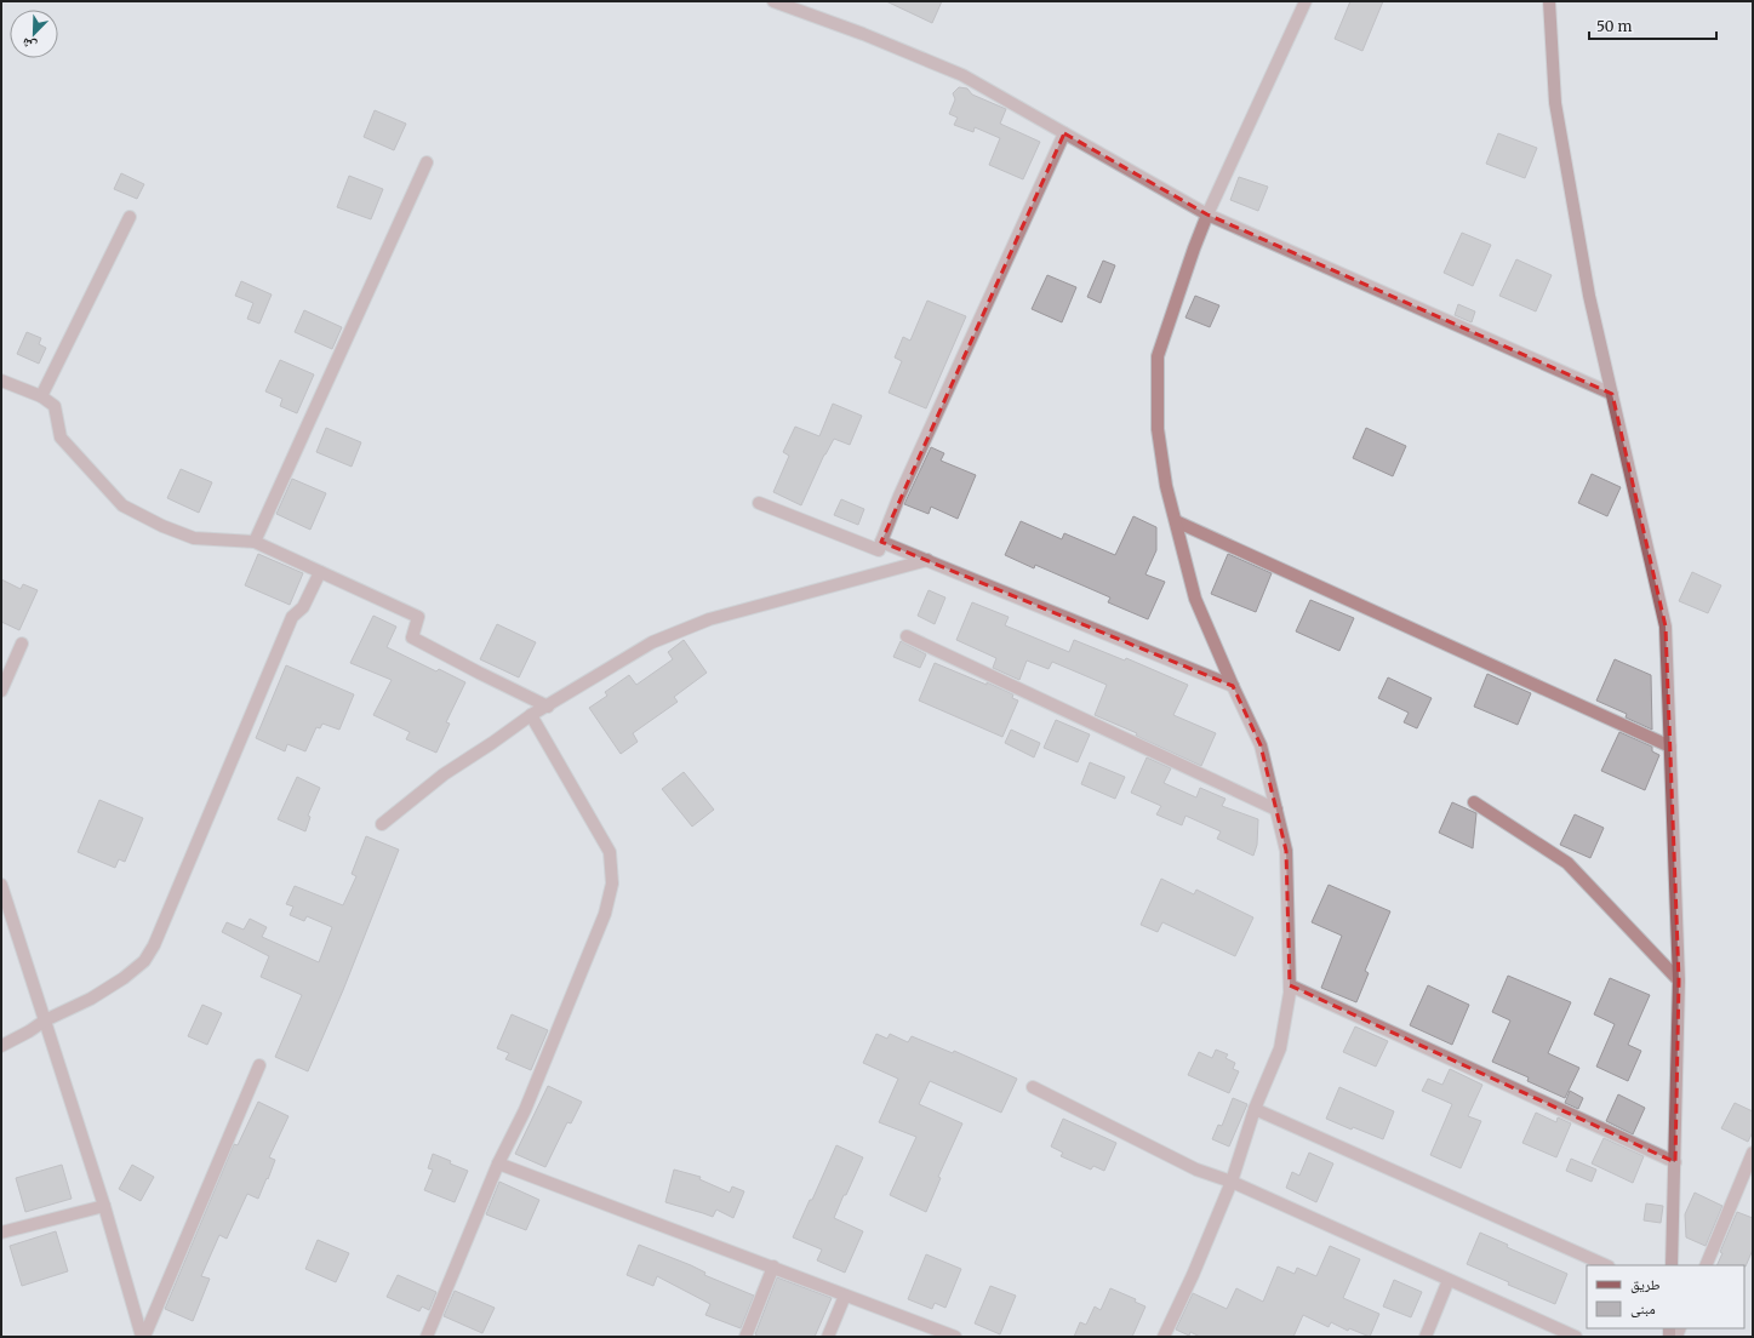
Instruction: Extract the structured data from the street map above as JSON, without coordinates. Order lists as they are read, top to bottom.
{
  "legend": ["طريق", "مبنى"],
  "scale_bar": "50 m",
  "north": "bottom left"
}
